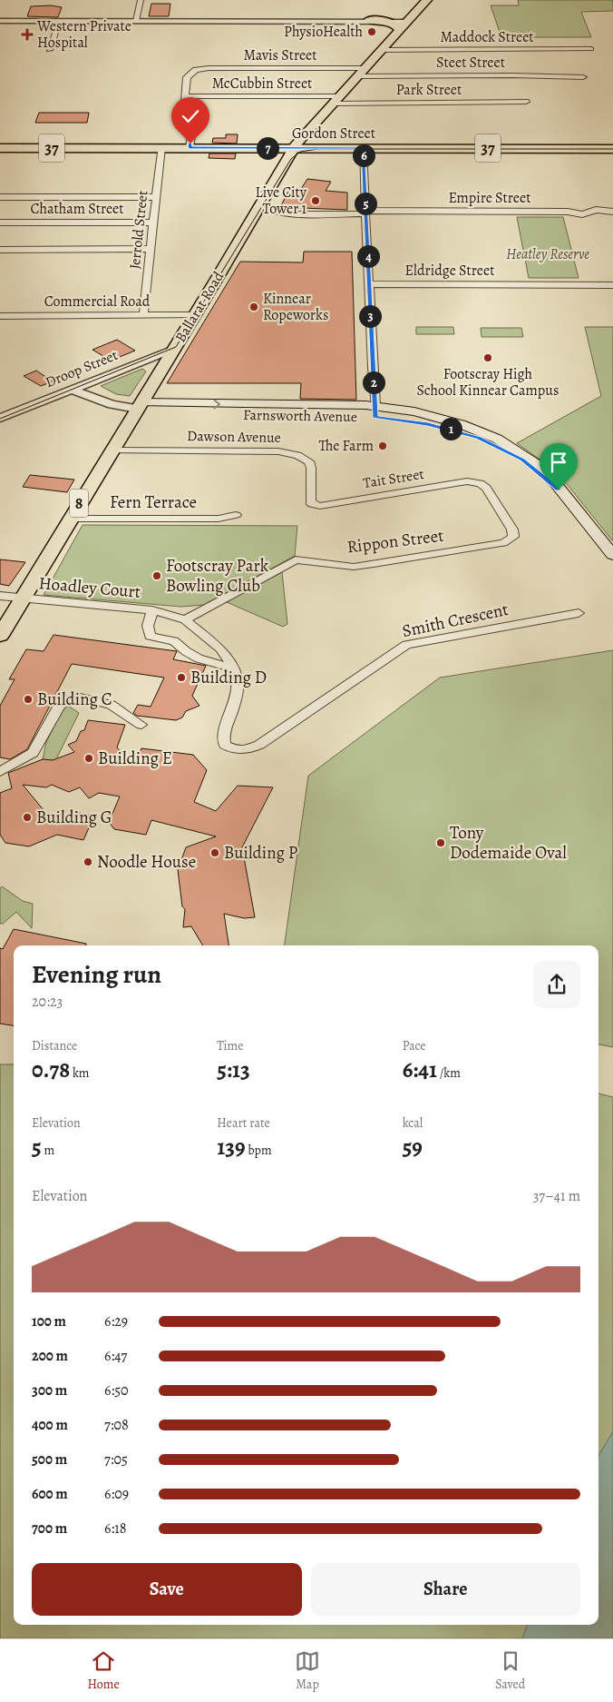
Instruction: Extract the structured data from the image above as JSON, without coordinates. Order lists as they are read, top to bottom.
{
  "streets": {
    "highway": ["Ballarat Road", "8"],
    "main road": ["Gordon Street", "37", "Farnsworth Avenue"],
    "street": [
      "Maddock Street",
      "Mavis Street",
      "Steet Street",
      "McCubbin Street",
      "Park Street",
      "Empire Street",
      "Chatham Street",
      "Jerrold Street",
      "Eldridge Street",
      "Commercial Road",
      "Droop Street",
      "Dawson Avenue",
      "Tait Street",
      "Fern Terrace",
      "Rippon Street",
      "Hoadley Court",
      "Smith Crescent"
    ]
  },
  "crossings": [
    ["Maddock Street", "Ballarat Road"],
    ["Mavis Street", "Steet Street"],
    ["Mavis Street", "McCubbin Street"],
    ["Mavis Street", "Ballarat Road"],
    ["Steet Street", "Ballarat Road"],
    ["McCubbin Street", "Park Street"],
    ["McCubbin Street", "Ballarat Road"],
    ["Park Street", "Ballarat Road"],
    ["Gordon Street", "Jerrold Street"],
    ["Gordon Street", "Ballarat Road"],
    ["Empire Street", "Ballarat Road"],
    ["Chatham Street", "Jerrold Street"],
    ["Jerrold Street", "Commercial Road"],
    ["Commercial Road", "Ballarat Road"],
    ["Ballarat Road", "Droop Street"],
    ["Ballarat Road", "Farnsworth Avenue"],
    ["Ballarat Road", "Dawson Avenue"],
    ["Ballarat Road", "Fern Terrace"],
    ["Ballarat Road", "Hoadley Court"],
    ["Droop Street", "Farnsworth Avenue"],
    ["Dawson Avenue", "Tait Street"],
    ["Tait Street", "Rippon Street"],
    ["Rippon Street", "Hoadley Court"],
    ["Hoadley Court", "Smith Crescent"]
  ],
  "parks": ["Heatley Reserve"],
  "places": {
    "other": [
      "PhysioHealth",
      "Live City Tower 1",
      "Kinnear Ropeworks",
      "Footscray High School Kinnear Campus",
      "The Farm",
      "Footscray Park Bowling Club",
      "Building D",
      "Building C",
      "Building E",
      "Building G",
      "Tony Dodemaide Oval",
      "Building P",
      "Noodle House"
    ],
    "health": ["Western Private Hospital"]
  },
  "page": {
    "pins": [
      "7",
      "6",
      "5",
      "4",
      "3",
      "2",
      "1"
    ],
    "heading": ["Evening run", "20:23"],
    "stats": [
      ["Distance", "0.78 km"],
      ["Time", "5:13"],
      ["Pace", "6:41 /km"],
      ["Elevation", "5 m"],
      ["Heart rate", "139 bpm"],
      ["kcal", "59"]
    ],
    "chart": ["Elevation", "37–41 m"],
    "list": [
      {
        "name": "100 m",
        "note": "6:29"
      },
      {
        "name": "200 m",
        "note": "6:47"
      },
      {
        "name": "300 m",
        "note": "6:50"
      },
      {
        "name": "400 m",
        "note": "7:08"
      },
      {
        "name": "500 m",
        "note": "7:05"
      },
      {
        "name": "600 m",
        "note": "6:09"
      },
      {
        "name": "700 m",
        "note": "6:18"
      }
    ],
    "buttons": ["Save", "Share"],
    "tabs": ["Home", "Map", "Saved"]
  }
}
